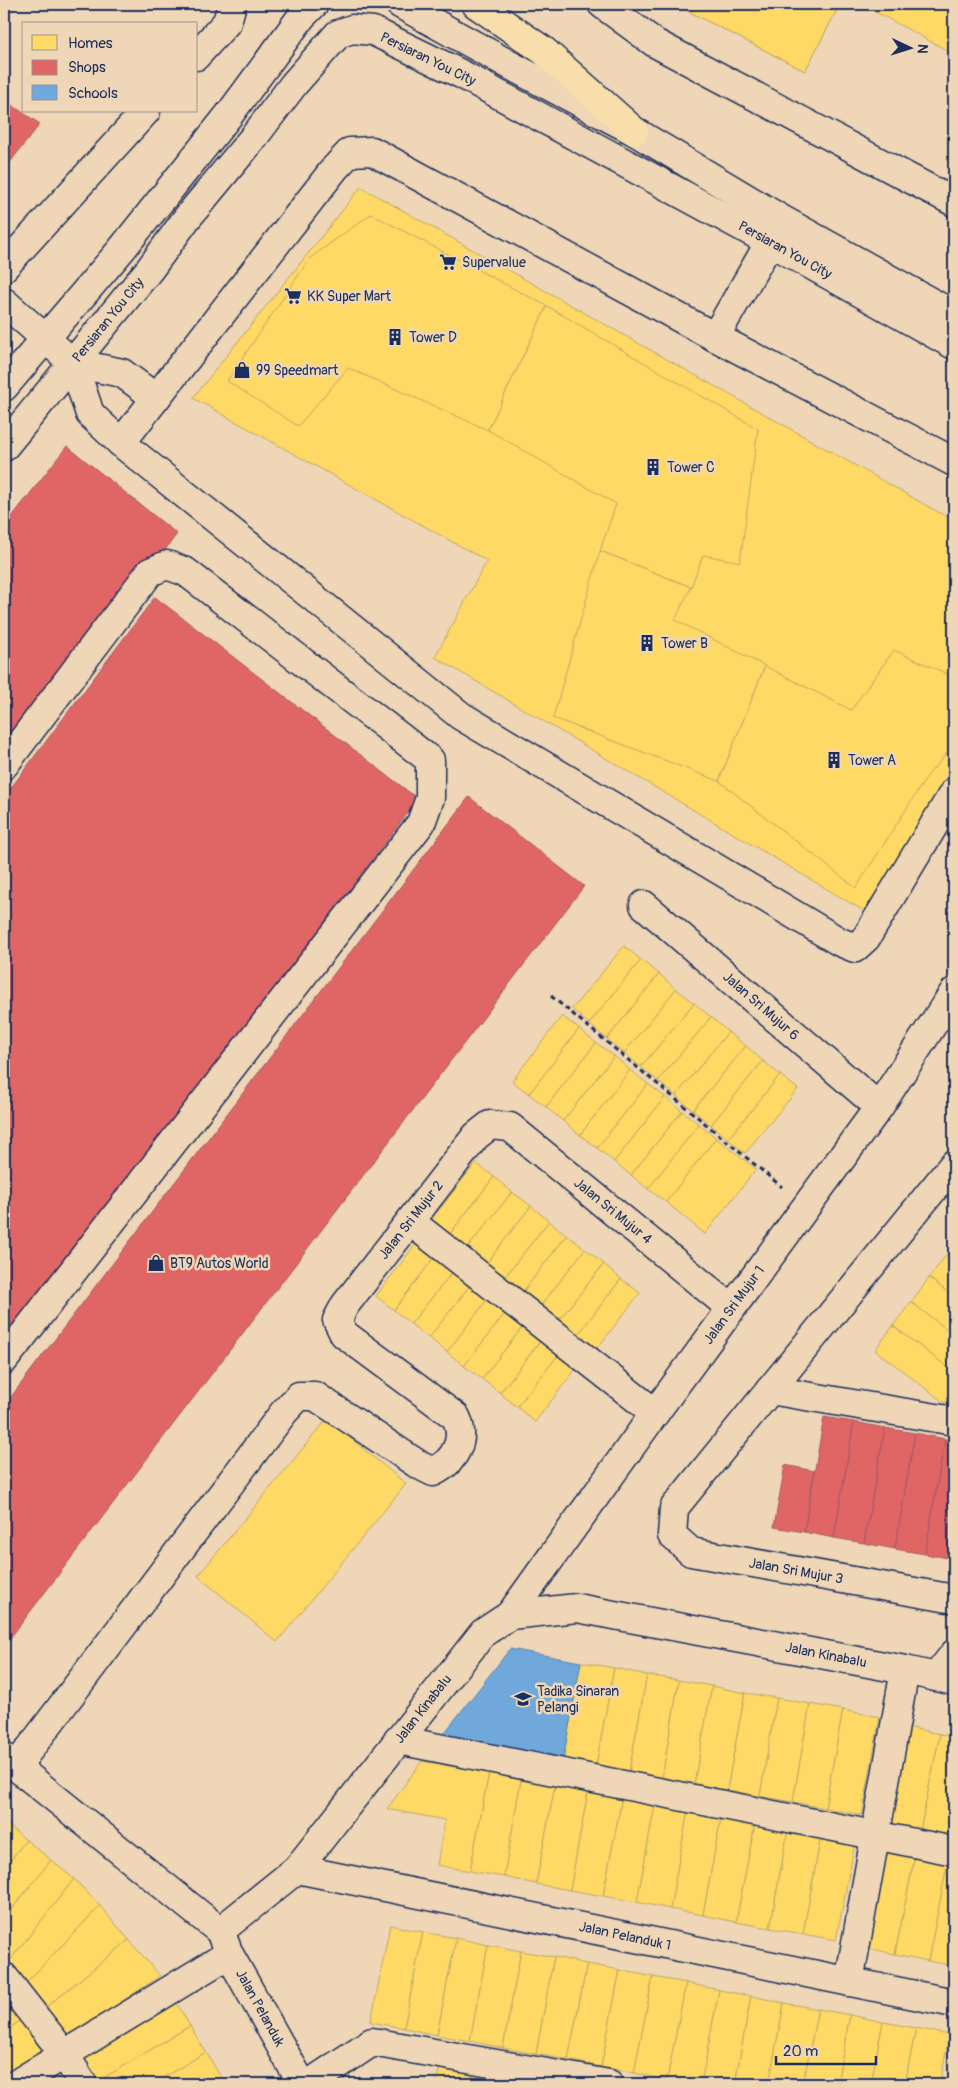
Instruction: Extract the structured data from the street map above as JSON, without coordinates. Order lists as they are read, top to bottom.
{
  "streets": {
    "street": [
      "Persiaran You City",
      "Jalan Sri Mujur 6",
      "Jalan Sri Mujur 4",
      "Jalan Sri Mujur 2",
      "Jalan Sri Mujur 1",
      "Jalan Sri Mujur 3",
      "Jalan Kinabalu",
      "Jalan Pelanduk 1",
      "Jalan Pelanduk"
    ]
  },
  "crossings": [
    ["Jalan Sri Mujur 6", "Jalan Sri Mujur 1"],
    ["Jalan Sri Mujur 4", "Jalan Sri Mujur 2"],
    ["Jalan Sri Mujur 4", "Jalan Sri Mujur 1"],
    ["Jalan Sri Mujur 1", "Jalan Kinabalu"],
    ["Jalan Kinabalu", "Jalan Pelanduk 1"],
    ["Jalan Kinabalu", "Jalan Pelanduk"]
  ],
  "places": {
    "supermarket": ["Supervalue", "KK Super Mart"],
    "building": [
      "Tower D",
      "Tower C",
      "Tower B",
      "Tower A"
    ],
    "shop": ["99 Speedmart", "BT9 Autos World"],
    "school or university": ["Tadika Sinaran Pelangi"]
  },
  "legend": ["Homes", "Shops", "Schools"],
  "scale_bar": "20 m",
  "north": "right"
}
